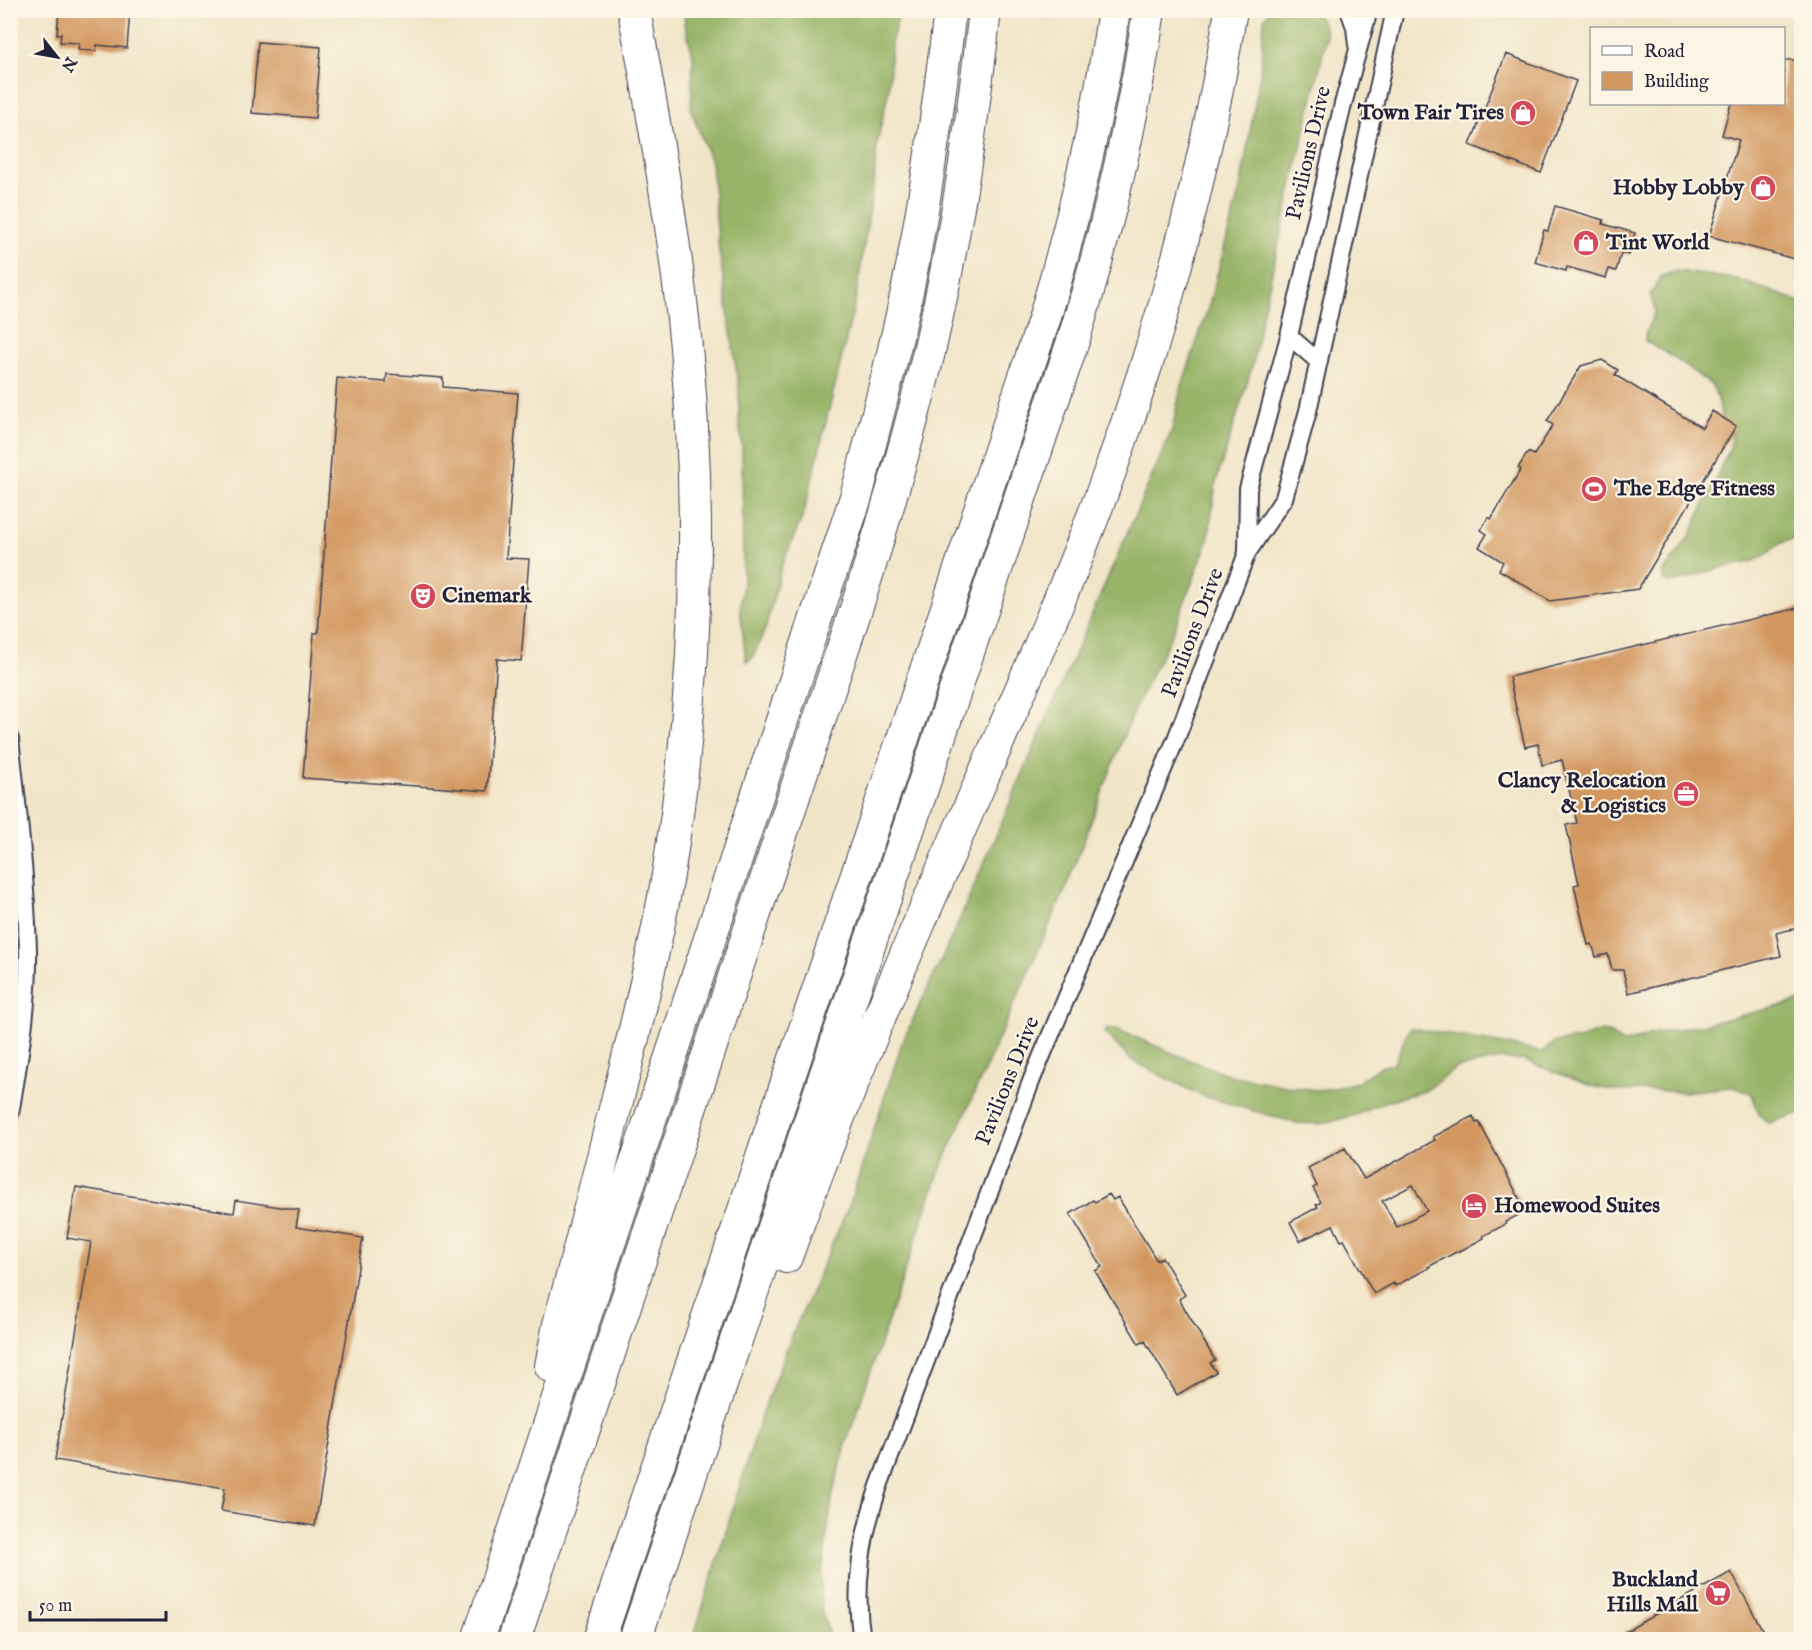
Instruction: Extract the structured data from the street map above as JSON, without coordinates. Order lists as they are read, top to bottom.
{
  "streets": {
    "street": ["Pavilions Drive"]
  },
  "places": {
    "shop": ["Town Fair Tires", "Hobby Lobby", "Tint World"],
    "sports": ["The Edge Fitness"],
    "theatre": ["Cinemark"],
    "office": ["Clancy Relocation & Logistics"],
    "hotel": ["Homewood Suites"],
    "supermarket": ["Buckland Hills Mall"]
  },
  "legend": ["Road", "Building"],
  "scale_bar": "50 m",
  "north": "bottom right"
}
